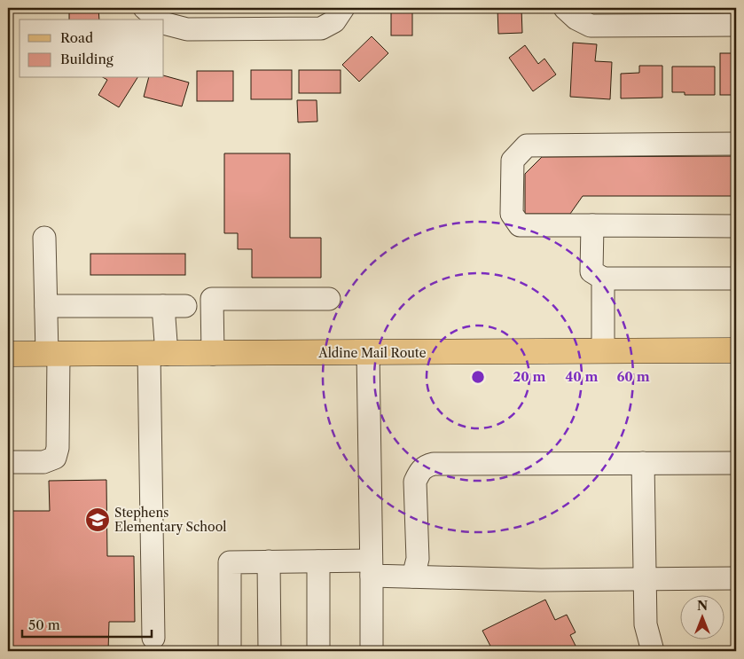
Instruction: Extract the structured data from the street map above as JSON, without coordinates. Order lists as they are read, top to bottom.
{
  "streets": {
    "main road": ["Aldine Mail Route"]
  },
  "places": {
    "school or university": ["Stephens Elementary School"]
  },
  "legend": ["Road", "Building"],
  "scale_bar": "50 m",
  "north": "top",
  "rings": ["20 m", "40 m", "60 m"]
}
